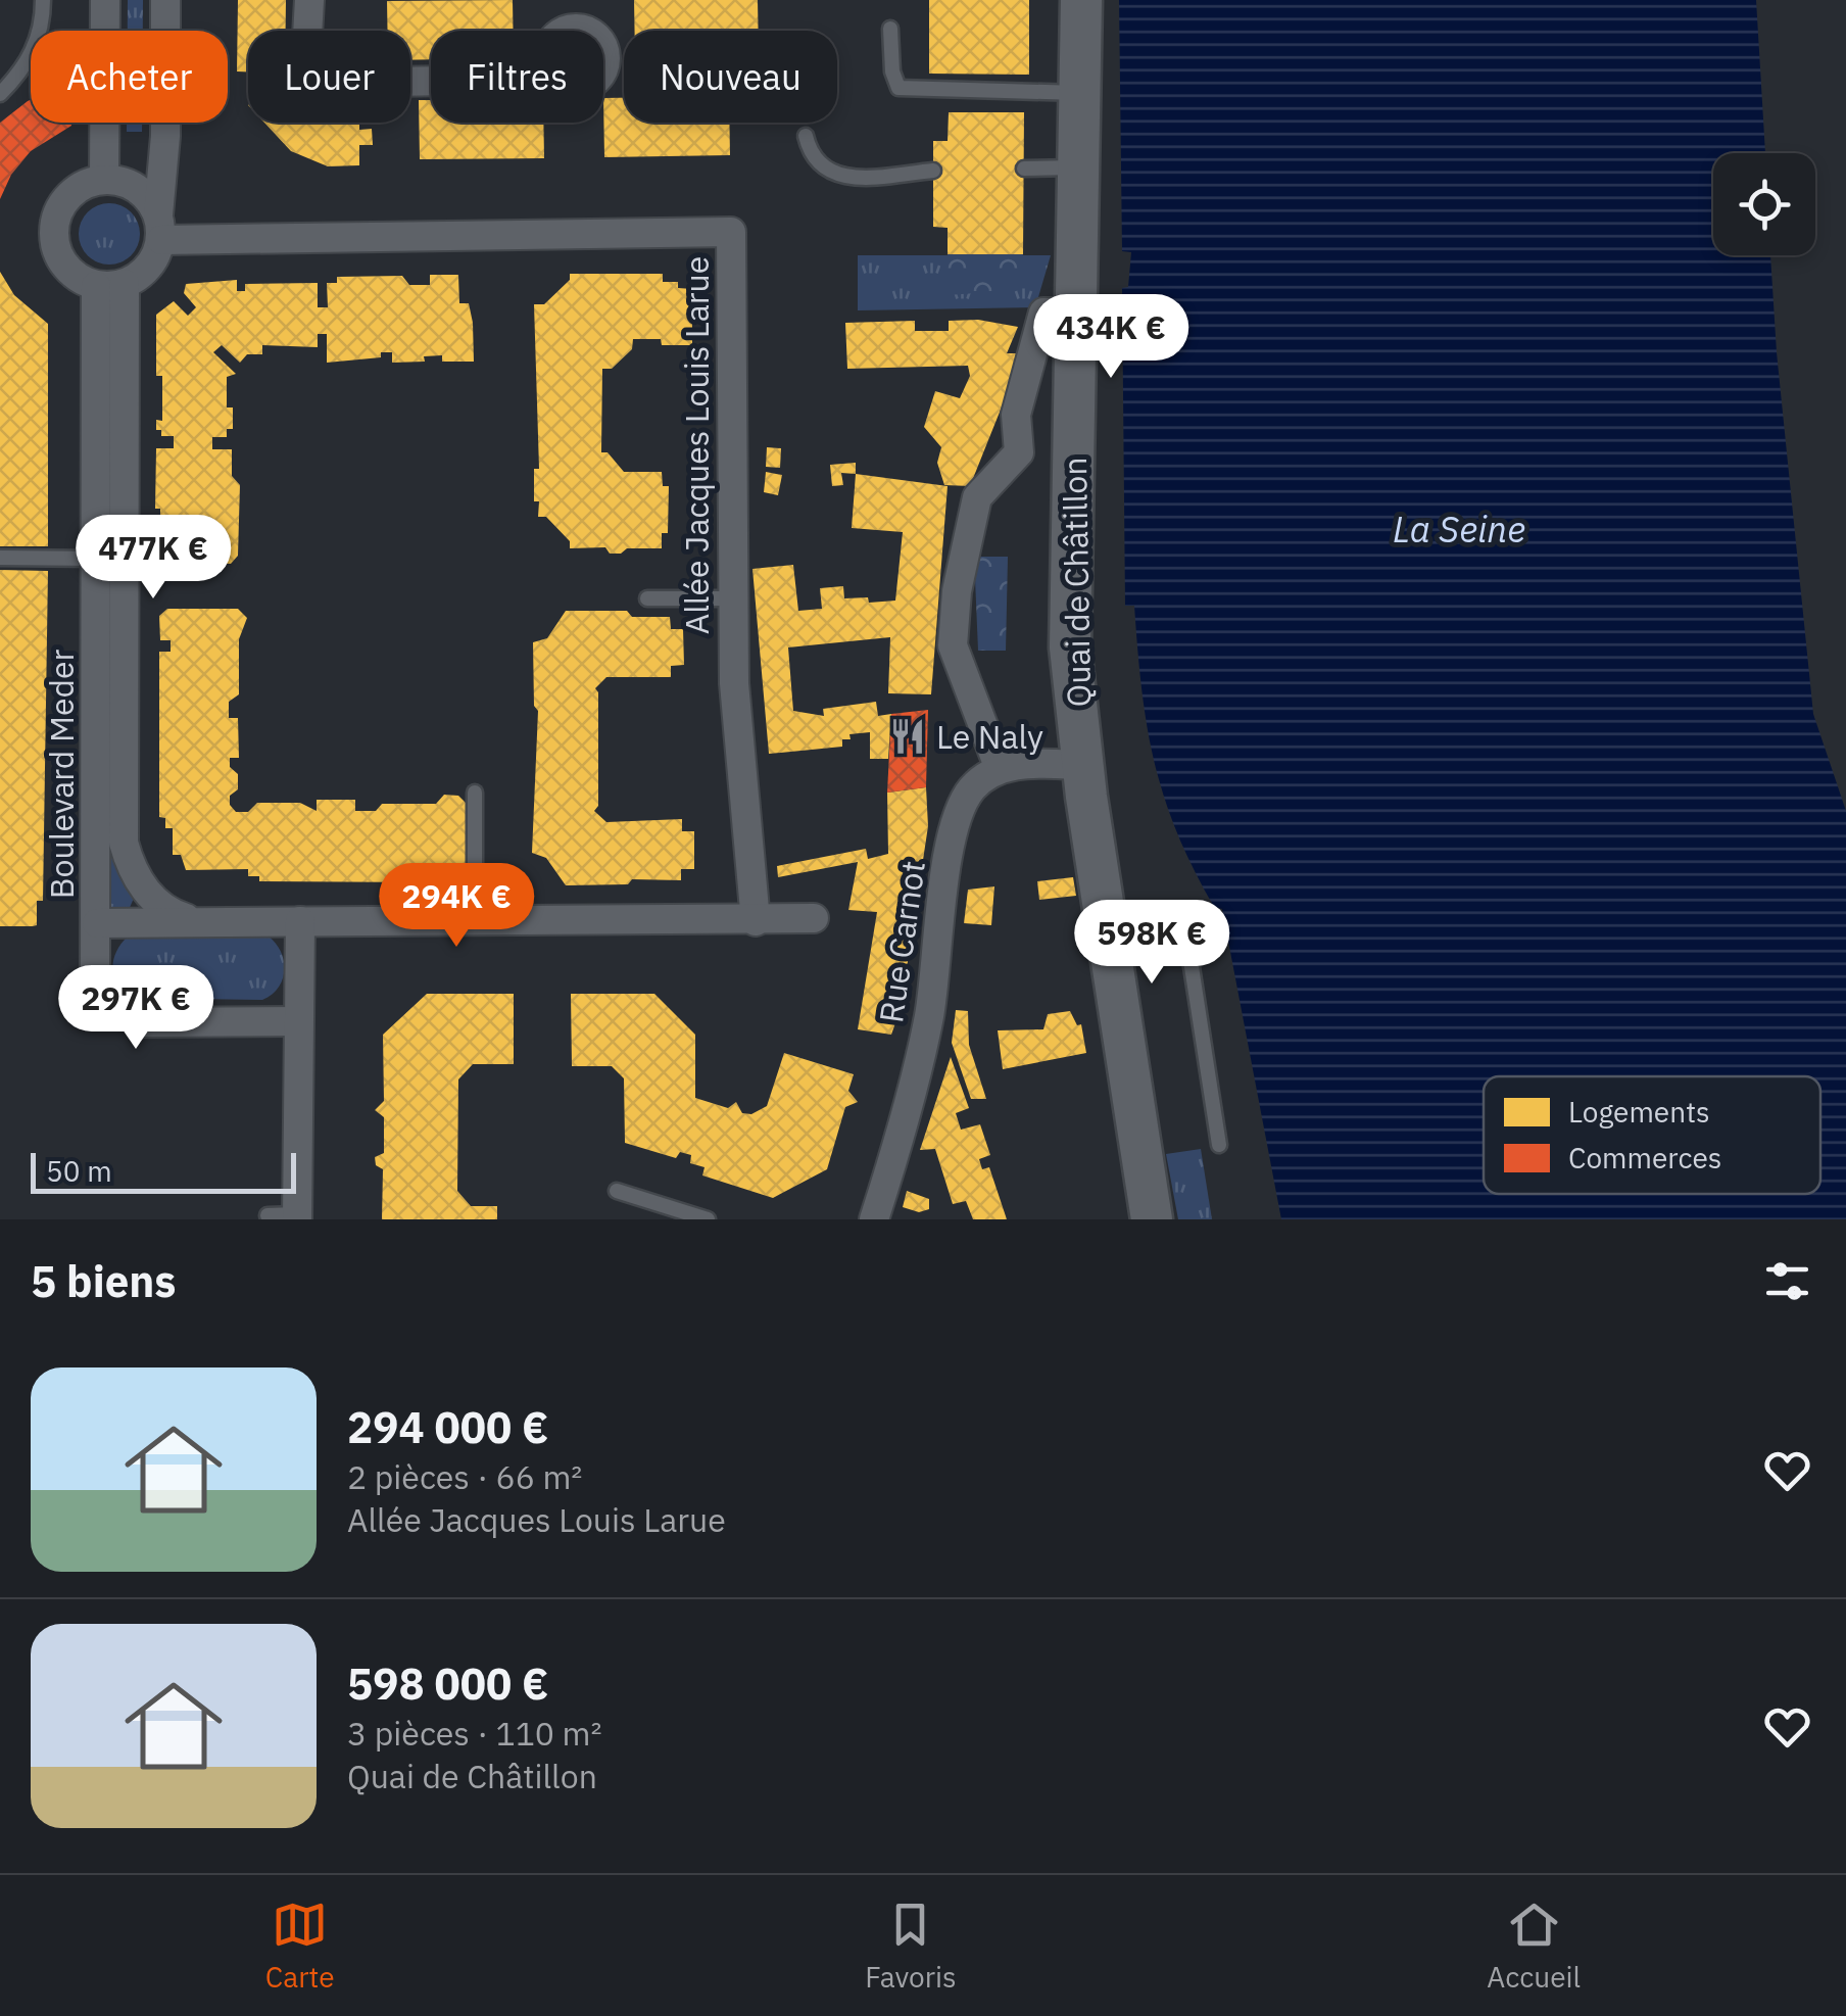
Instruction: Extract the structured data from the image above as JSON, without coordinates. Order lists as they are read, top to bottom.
{
  "streets": {
    "main road": ["Quai de Châtillon"],
    "street": ["Allée Jacques Louis Larue", "Boulevard Meder", "Rue Carnot"]
  },
  "crossings": [
    ["Allée Jacques Louis Larue", "Boulevard Meder"]
  ],
  "water": ["La Seine"],
  "places": {
    "restaurant": ["Le Naly"]
  },
  "legend": ["Logements", "Commerces"],
  "scale_bar": "50 m",
  "page": {
    "chip": [
      "Acheter",
      "Louer",
      "Filtres",
      "Nouveau"
    ],
    "price": [
      "434K €",
      "477K €",
      "294K €",
      "598K €",
      "297K €"
    ],
    "scale": "50 m",
    "heading": "5 biens",
    "list": [
      {
        "name": "294 000 €",
        "note": "2 pièces · 66 m² · Allée Jacques Louis Larue"
      },
      {
        "name": "598 000 €",
        "note": "3 pièces · 110 m² · Quai de Châtillon"
      }
    ],
    "tabs": ["Carte", "Favoris", "Accueil"]
  }
}
